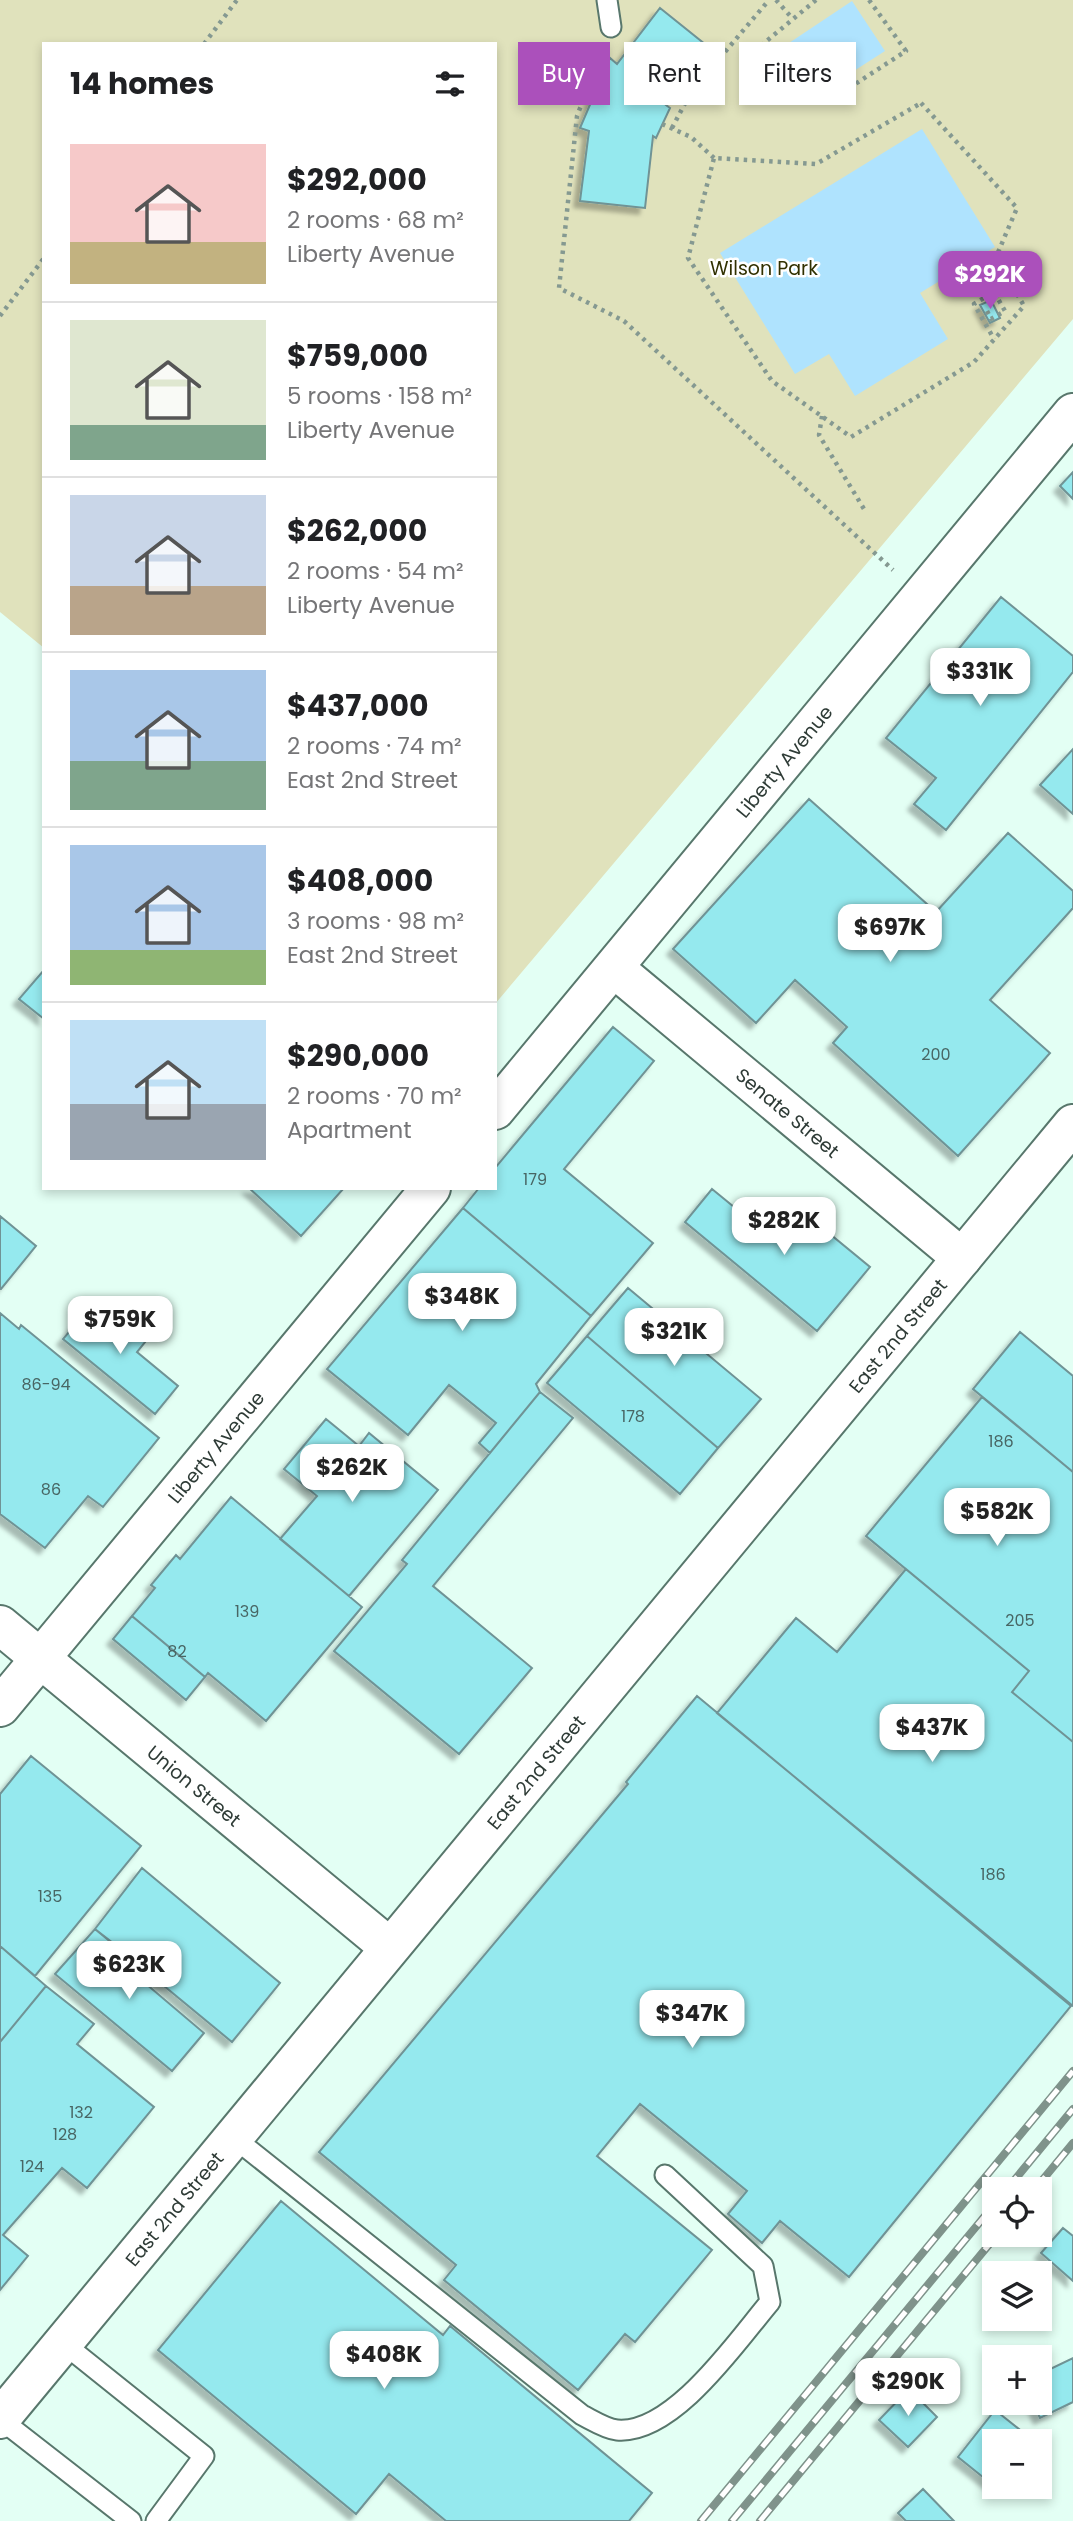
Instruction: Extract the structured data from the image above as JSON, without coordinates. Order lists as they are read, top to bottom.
{
  "streets": {
    "street": [
      "Liberty Avenue",
      "Senate Street",
      "East 2nd Street",
      "Union Street"
    ]
  },
  "crossings": [
    ["Liberty Avenue", "Senate Street"],
    ["Liberty Avenue", "Union Street"],
    ["Senate Street", "East 2nd Street"],
    ["East 2nd Street", "Union Street"]
  ],
  "parks": ["Wilson Park"],
  "house_numbers": [
    "200",
    "179",
    "86-94",
    "178",
    "186",
    "86",
    "139",
    "205",
    "82",
    "186",
    "135",
    "132",
    "128",
    "124"
  ],
  "page": {
    "chip": ["Buy", "Rent", "Filters"],
    "heading": "14 homes",
    "list": [
      {
        "name": "$292,000",
        "note": "2 rooms · 68 m² · Liberty Avenue"
      },
      {
        "name": "$759,000",
        "note": "5 rooms · 158 m² · Liberty Avenue"
      },
      {
        "name": "$262,000",
        "note": "2 rooms · 54 m² · Liberty Avenue"
      },
      {
        "name": "$437,000",
        "note": "2 rooms · 74 m² · East 2nd Street"
      },
      {
        "name": "$408,000",
        "note": "3 rooms · 98 m² · East 2nd Street"
      },
      {
        "name": "$290,000",
        "note": "2 rooms · 70 m² · Apartment"
      }
    ],
    "price": [
      "$292K",
      "$331K",
      "$697K",
      "$282K",
      "$348K",
      "$759K",
      "$321K",
      "$262K",
      "$582K",
      "$437K",
      "$623K",
      "$347K",
      "$408K",
      "$290K"
    ],
    "map_buttons": ["+", "−"]
  }
}
